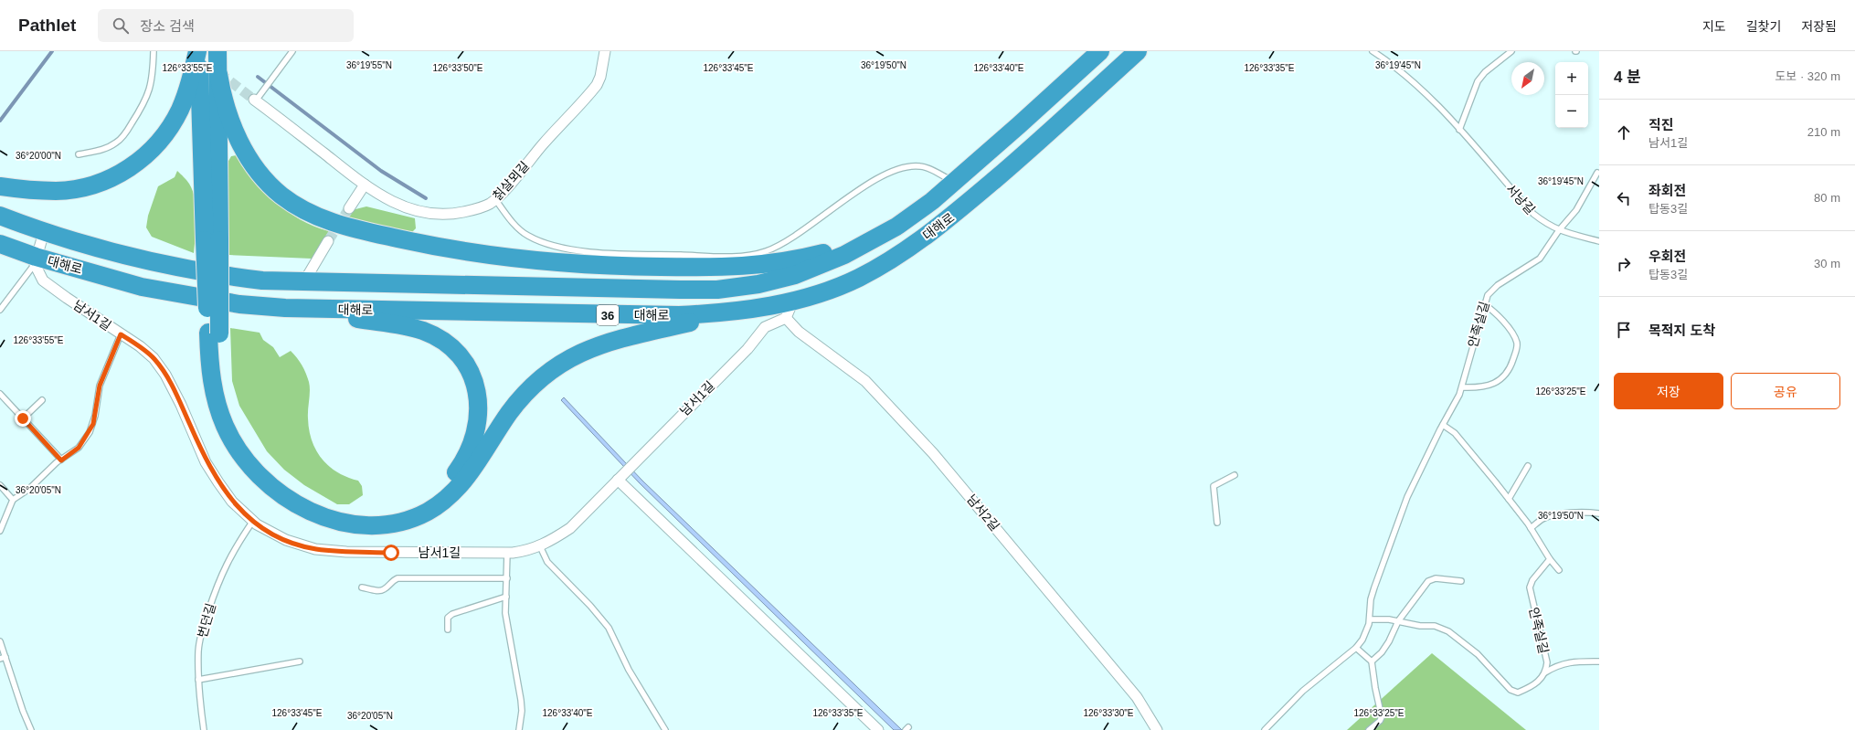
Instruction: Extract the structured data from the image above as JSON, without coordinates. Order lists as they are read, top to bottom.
{
  "streets": {
    "highway": ["대해로", "36"],
    "street": ["칡살뫼길", "남서1길", "남서2길"],
    "lane": ["서낭길", "안족실길", "번던길"]
  },
  "crossings": [
    ["서낭길", "안족실길"],
    ["대해로", "남서1길"],
    ["남서1길", "남서2길"],
    ["남서1길", "번던길"]
  ],
  "north": "bottom left",
  "page": {
    "header": "Pathlet",
    "search": "장소 검색",
    "nav": ["지도", "길찾기", "저장됨"],
    "heading": ["4 분", "도보 · 320 m"],
    "map_buttons": ["+", "−"],
    "list": [
      ["직진", "남서1길", "210 m"],
      ["좌회전", "탑동3길", "80 m"],
      ["우회전", "탑동3길", "30 m"],
      "목적지 도착"
    ],
    "buttons": ["저장", "공유"]
  },
  "coordinates": [
    "36°19'55\"N",
    "36°19'50\"N",
    "36°19'45\"N",
    "126°33'55\"E",
    "126°33'50\"E",
    "126°33'45\"E",
    "126°33'40\"E",
    "126°33'35\"E",
    "36°20'00\"N",
    "126°33'25\"E",
    "36°20'05\"N",
    "126°33'30\"E"
  ]
}
